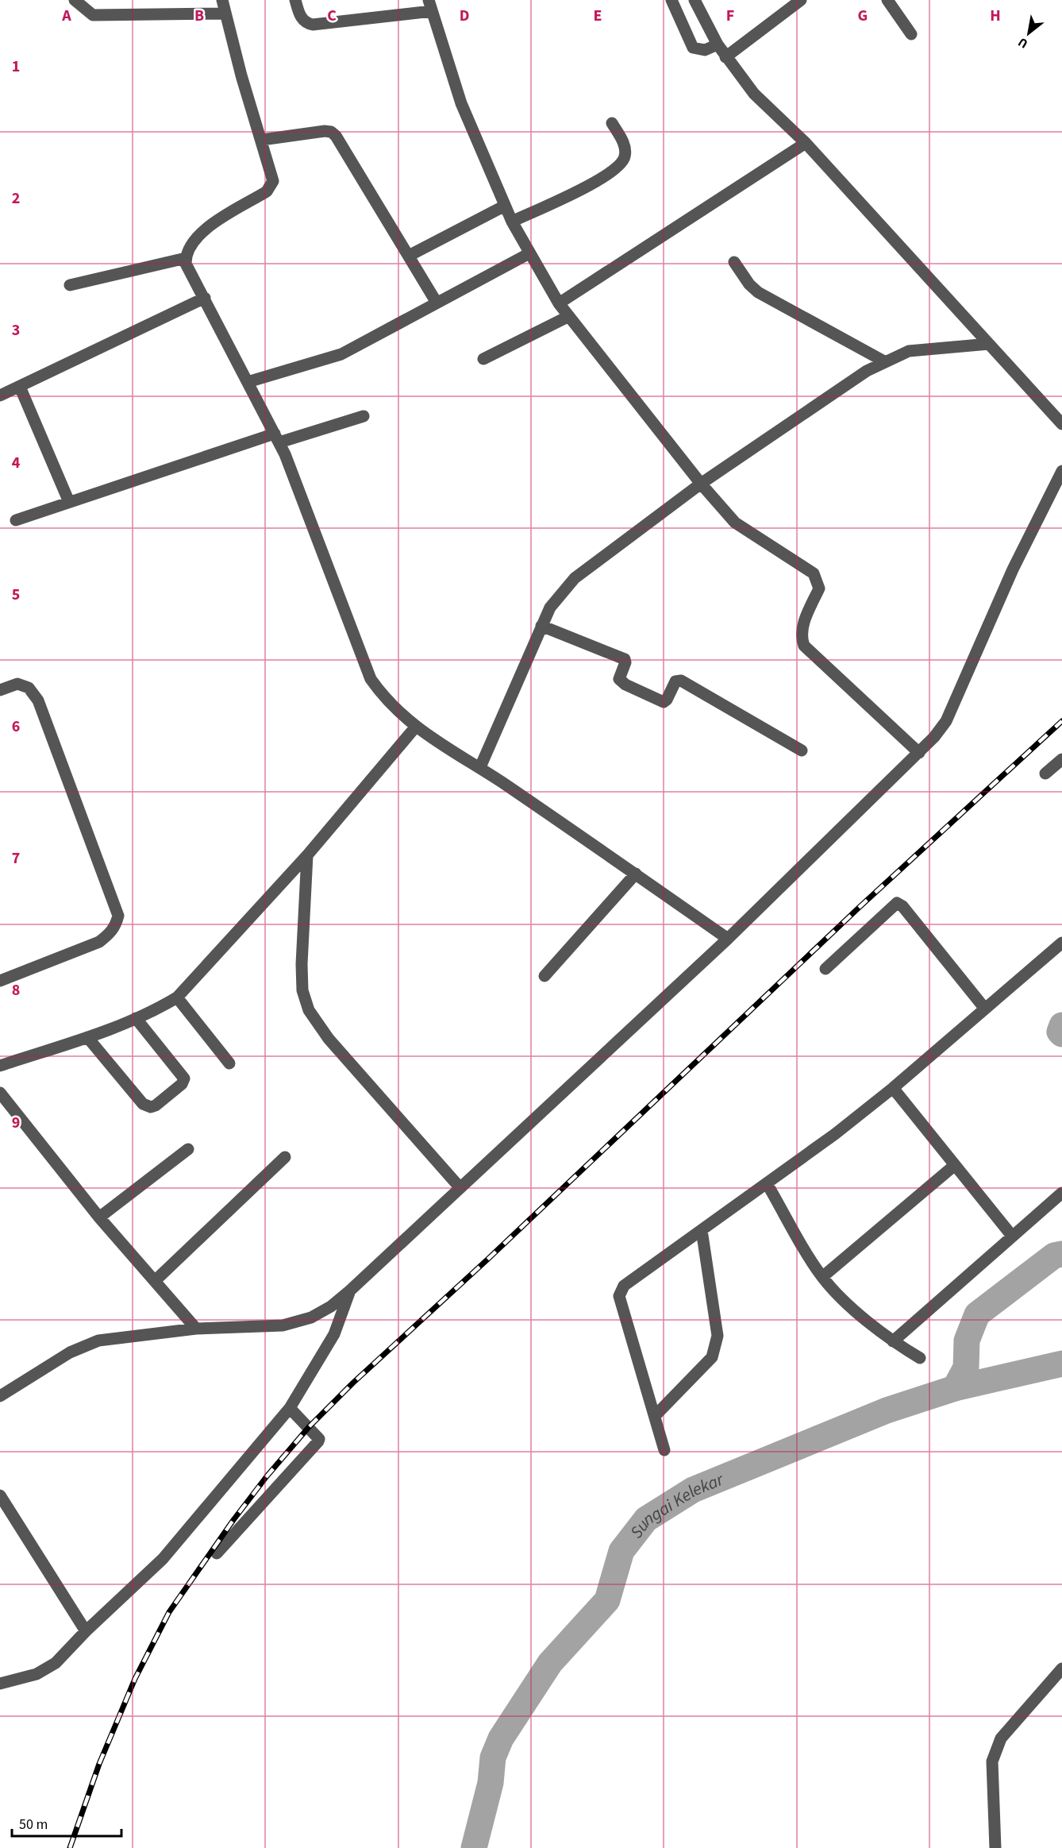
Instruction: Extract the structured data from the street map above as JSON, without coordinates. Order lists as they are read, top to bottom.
{
  "water": ["Sungai Kelekar"],
  "scale_bar": "50 m",
  "north": "bottom left",
  "grid": {
    "columns": [
      "A",
      "B",
      "C",
      "D",
      "E",
      "F",
      "G",
      "H"
    ],
    "rows": [
      "1",
      "2",
      "3",
      "4",
      "5",
      "6",
      "7",
      "8",
      "9"
    ]
  }
}
